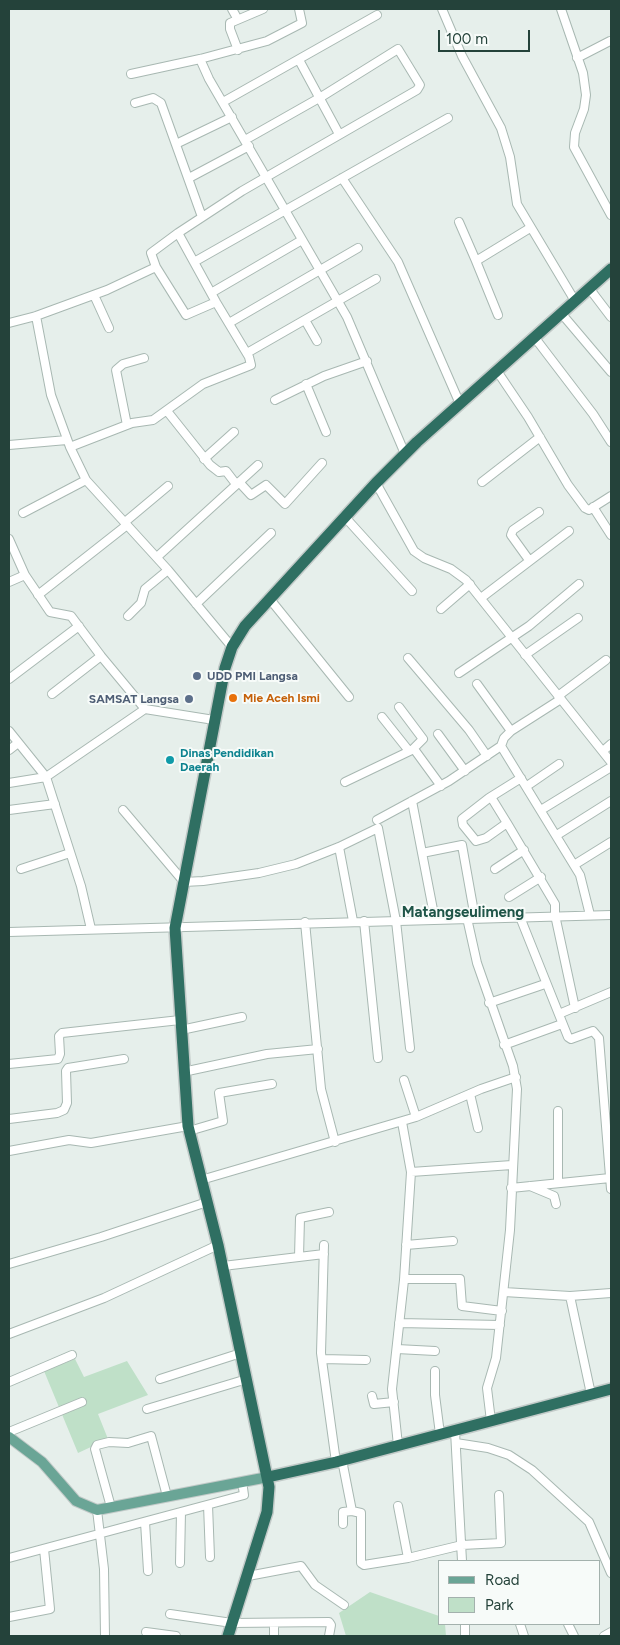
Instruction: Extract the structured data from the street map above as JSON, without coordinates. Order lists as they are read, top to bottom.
{
  "districts": ["Matangseulimeng"],
  "places": [
    "UDD PMI Langsa",
    "Mie Aceh Ismi",
    "SAMSAT Langsa",
    "Dinas Pendidikan Daerah"
  ],
  "legend": ["Road", "Park"],
  "scale_bar": "100 m"
}
